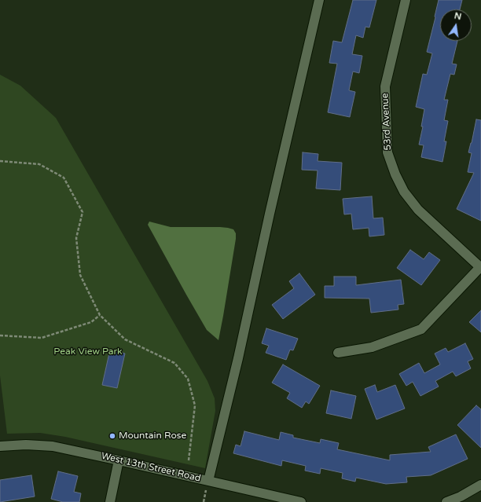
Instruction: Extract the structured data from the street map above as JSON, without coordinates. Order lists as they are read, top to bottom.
{
  "streets": {
    "street": ["53rd Avenue", "West 13th Street Road"]
  },
  "parks": ["Peak View Park"],
  "places": ["Mountain Rose"],
  "north": "top"
}
